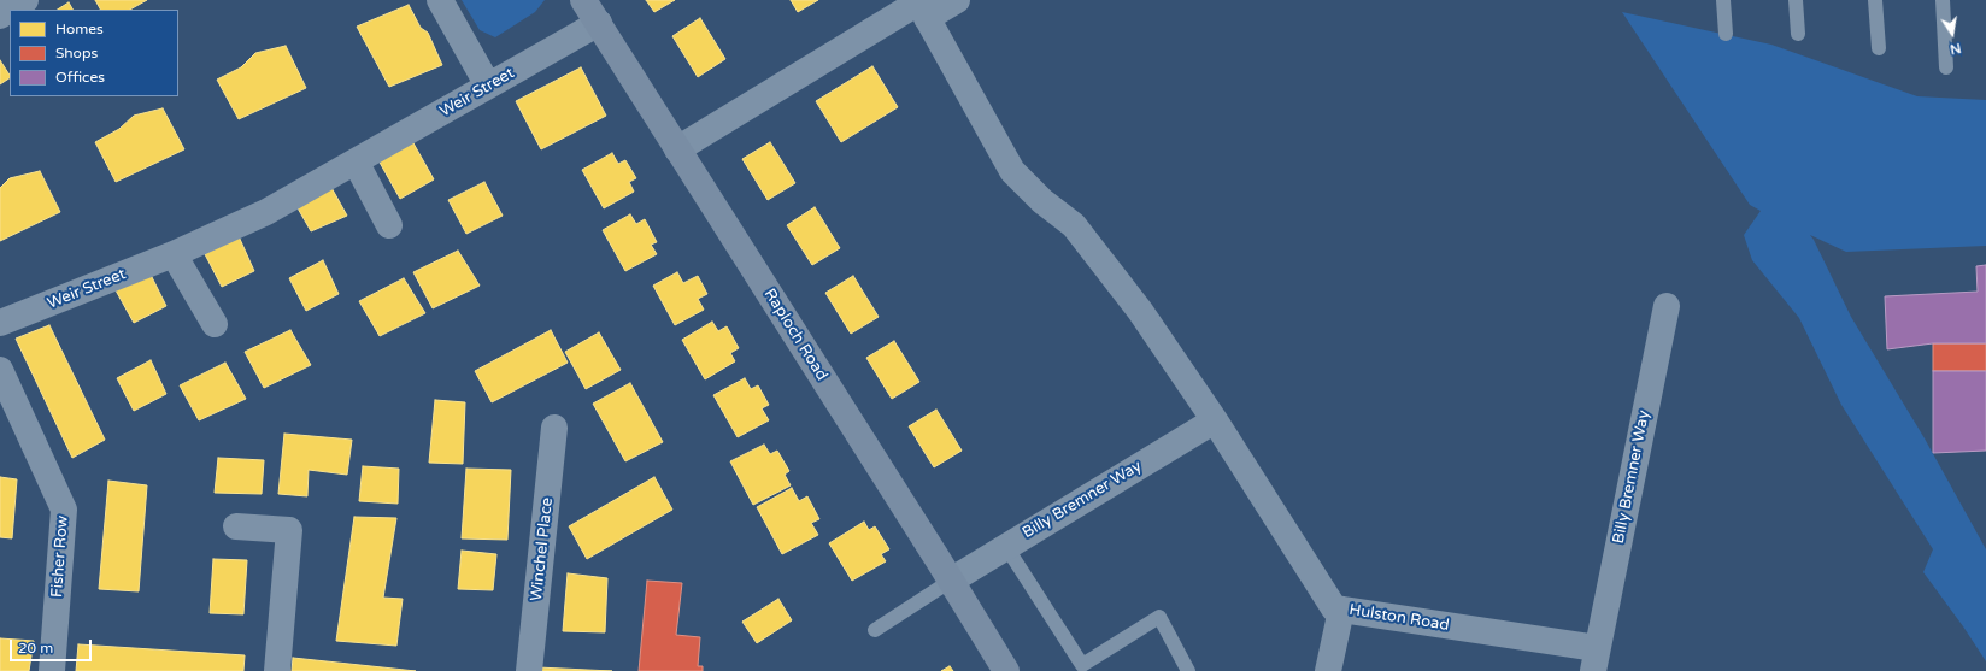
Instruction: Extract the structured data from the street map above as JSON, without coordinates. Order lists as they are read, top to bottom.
{
  "streets": {
    "street": [
      "Weir Street",
      "Raploch Road",
      "Billy Bremner Way",
      "Winchel Place",
      "Fisher Row",
      "Hulston Road"
    ]
  },
  "crossings": [
    ["Weir Street", "Raploch Road"],
    ["Raploch Road", "Billy Bremner Way"],
    ["Billy Bremner Way", "Hulston Road"]
  ],
  "legend": ["Homes", "Shops", "Offices"],
  "scale_bar": "20 m",
  "north": "bottom"
}
